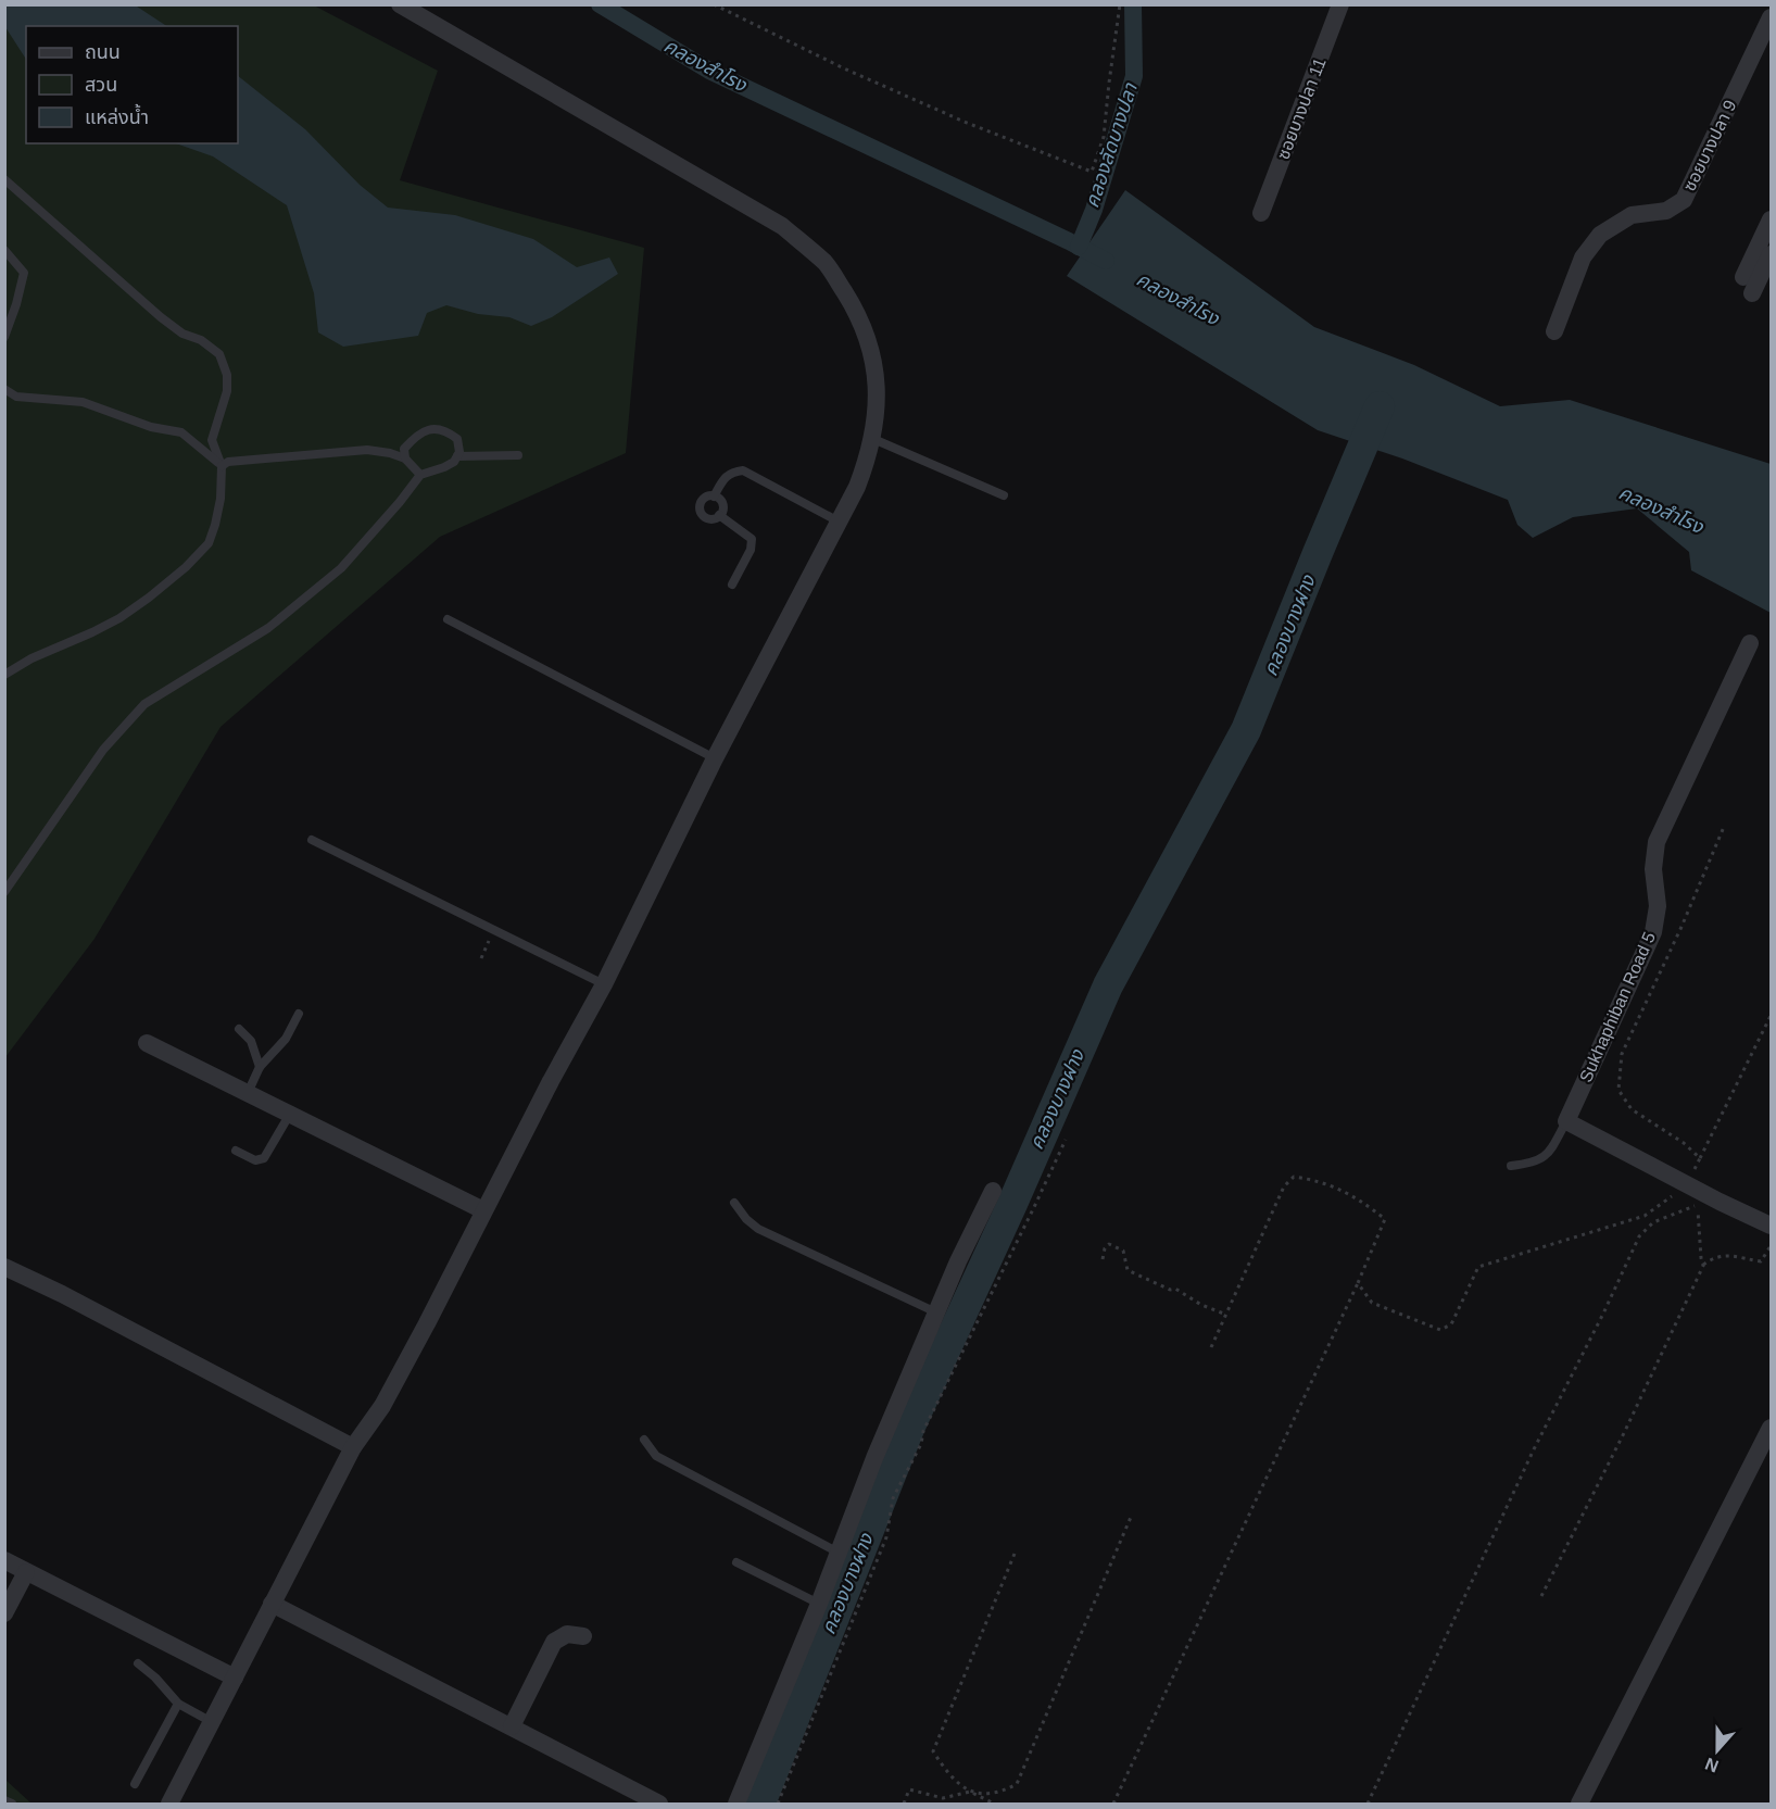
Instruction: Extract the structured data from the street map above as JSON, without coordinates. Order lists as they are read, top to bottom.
{
  "streets": {
    "street": ["ซอยบางปลา 11", "ซอยบางปลา 9", "Sukhaphiban Road 5"]
  },
  "water": ["คลองสำโรง", "คลองลัดบางปลา", "คลองบางฝาง"],
  "legend": ["ถนน", "สวน", "แหล่งน้ำ"],
  "north": "bottom"
}
